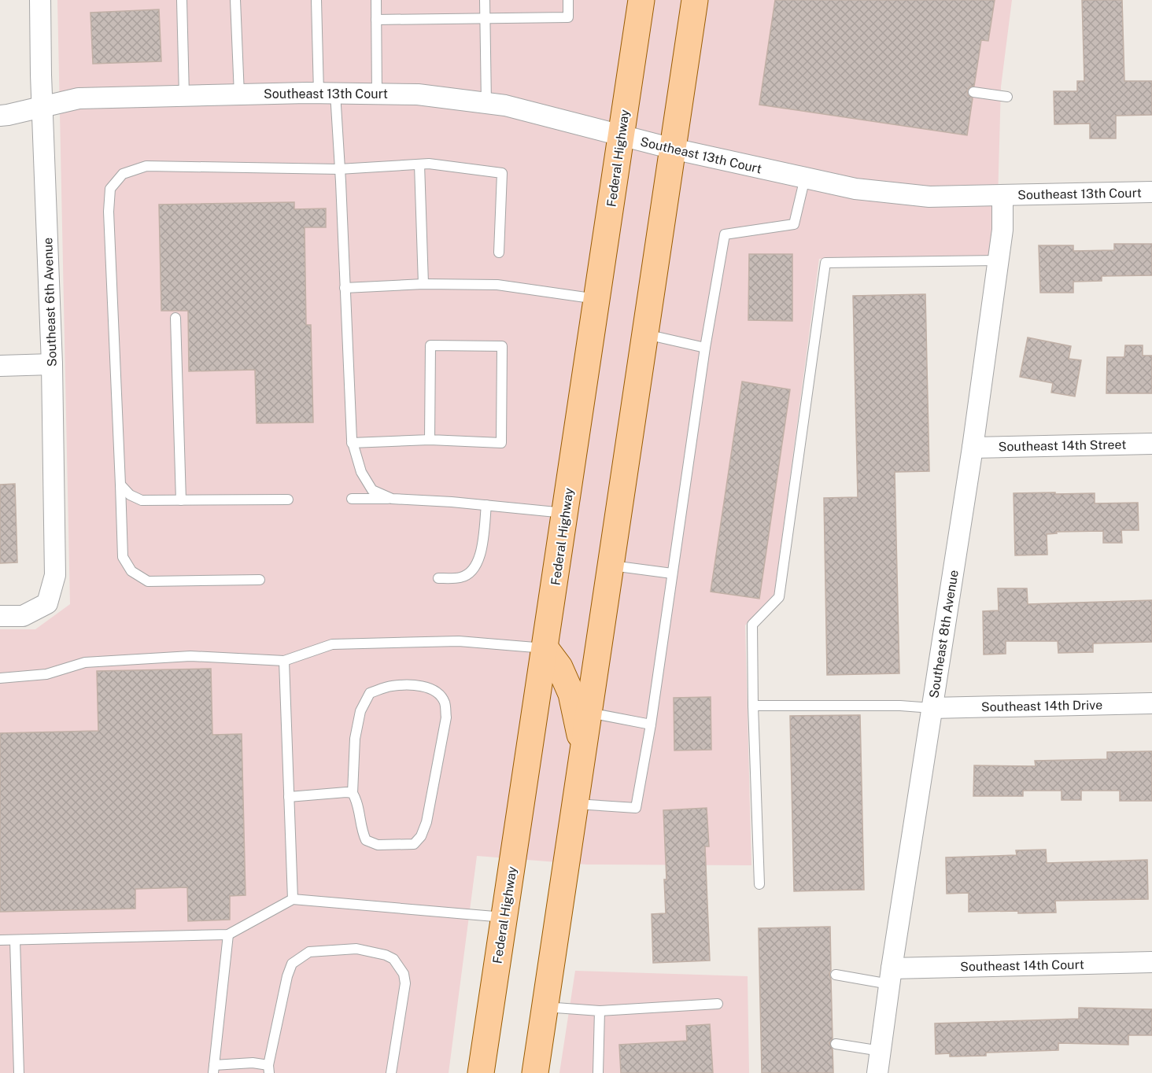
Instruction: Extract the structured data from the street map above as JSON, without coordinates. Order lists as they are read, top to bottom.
{
  "streets": {
    "main road": ["Federal Highway"],
    "street": [
      "Southeast 13th Court",
      "Southeast 6th Avenue",
      "Southeast 14th Street",
      "Southeast 8th Avenue",
      "Southeast 14th Drive",
      "Southeast 14th Court"
    ]
  },
  "crossings": [
    ["Southeast 13th Court", "Federal Highway"],
    ["Southeast 13th Court", "Southeast 6th Avenue"],
    ["Southeast 13th Court", "Southeast 8th Avenue"],
    ["Southeast 14th Street", "Southeast 8th Avenue"],
    ["Southeast 8th Avenue", "Southeast 14th Drive"],
    ["Southeast 8th Avenue", "Southeast 14th Court"]
  ]
}
